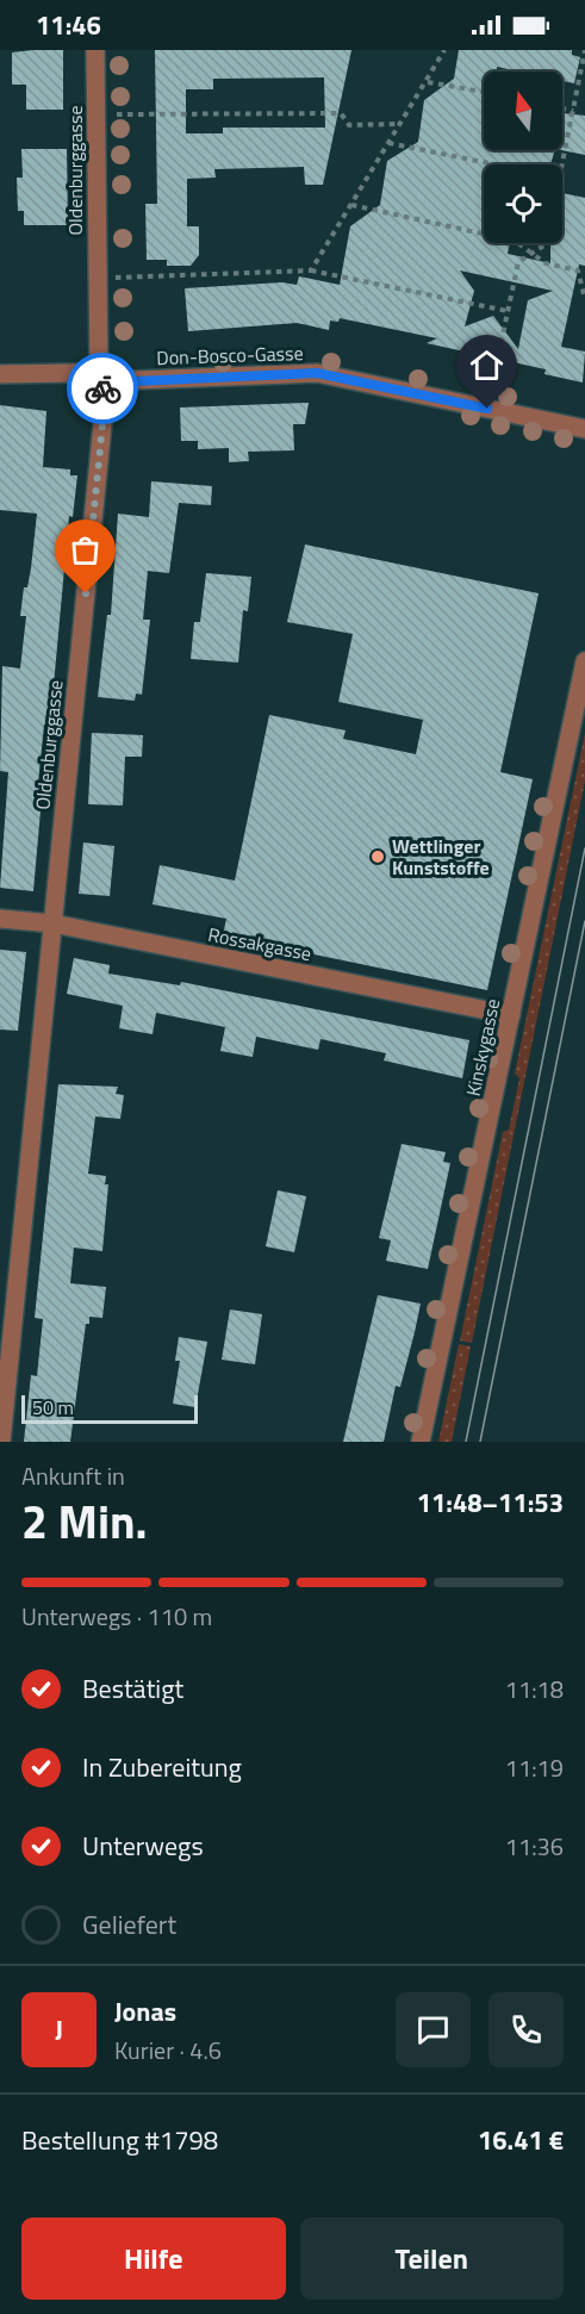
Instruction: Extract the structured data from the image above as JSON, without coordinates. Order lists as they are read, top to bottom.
{
  "streets": {
    "street": [
      "Oldenburggasse",
      "Don-Bosco-Gasse",
      "Rossakgasse",
      "Kinskygasse"
    ]
  },
  "crossings": [
    ["Oldenburggasse", "Don-Bosco-Gasse"],
    ["Oldenburggasse", "Rossakgasse"],
    ["Rossakgasse", "Kinskygasse"]
  ],
  "places": ["Wettlinger Kunststoffe"],
  "scale_bar": "50 m",
  "north": "top",
  "page": {
    "status": "11:46",
    "scale": "50 m",
    "heading": ["2 Min.", "Ankunft in", "11:48–11:53"],
    "panel": [
      "Jonas",
      "Kurier · 4.6",
      "Bestellung #1798",
      "16.41 €"
    ],
    "bar": "Unterwegs · 110 m",
    "list": [
      ["Bestätigt", "11:18"],
      ["In Zubereitung", "11:19"],
      ["Unterwegs", "11:36"],
      "Geliefert"
    ],
    "round": "J",
    "buttons": ["Hilfe", "Teilen"]
  }
}
